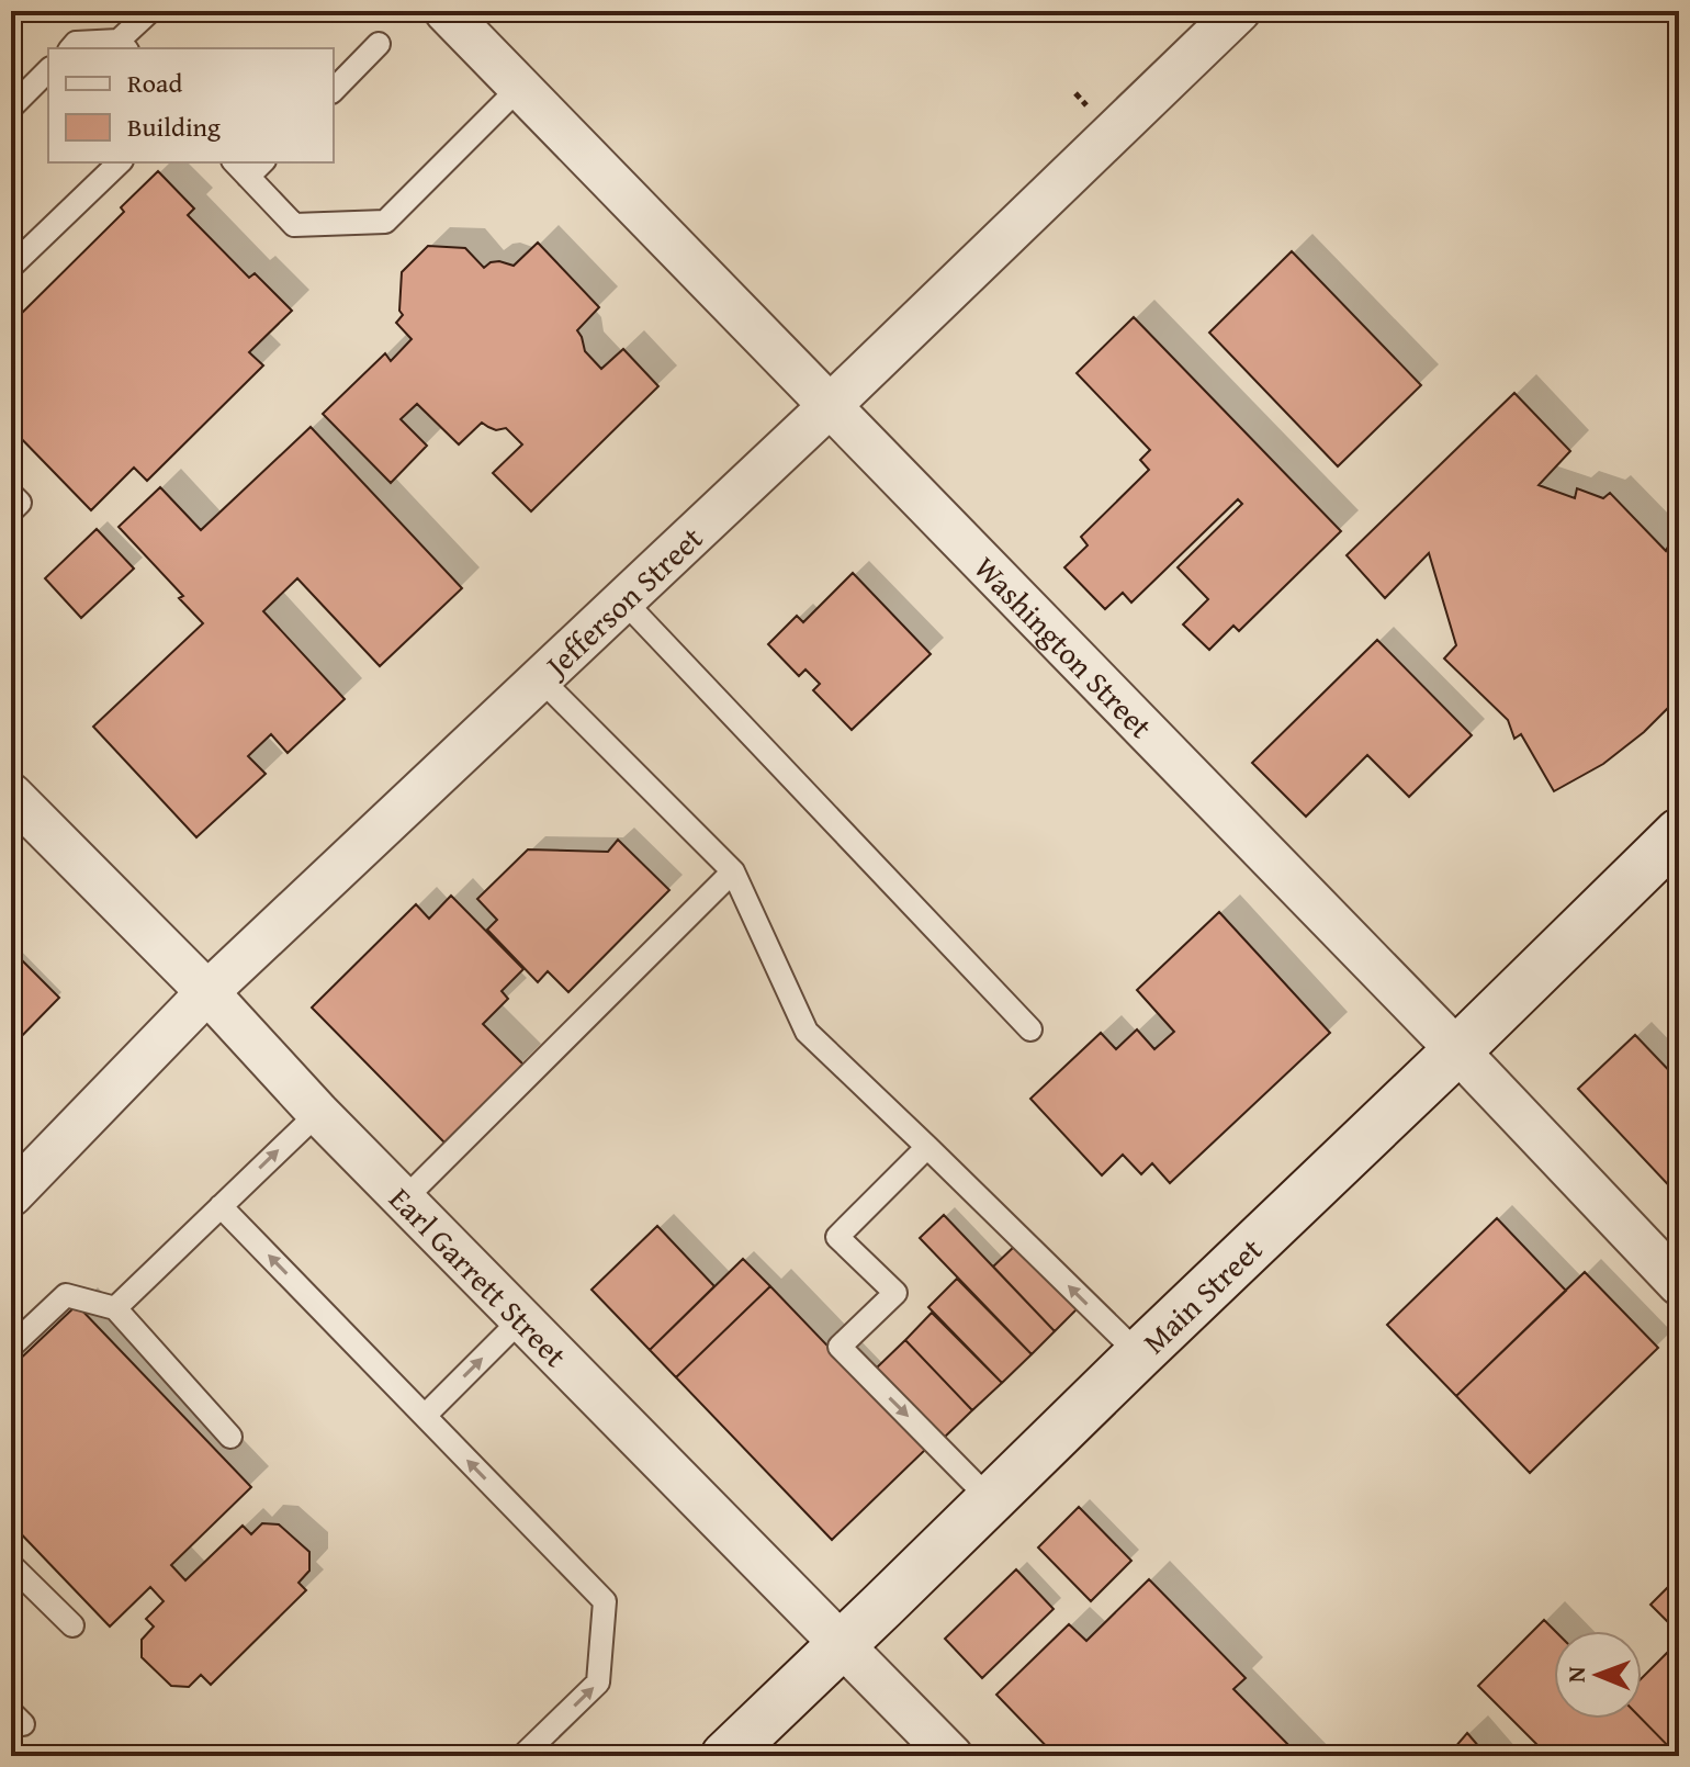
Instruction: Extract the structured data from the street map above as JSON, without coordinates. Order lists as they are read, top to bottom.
{
  "streets": {
    "main road": ["Main Street"],
    "street": ["Jefferson Street", "Washington Street", "Earl Garrett Street"]
  },
  "crossings": [
    ["Jefferson Street", "Washington Street"],
    ["Jefferson Street", "Earl Garrett Street"],
    ["Washington Street", "Main Street"],
    ["Earl Garrett Street", "Main Street"]
  ],
  "legend": ["Road", "Building"],
  "north": "left"
}
